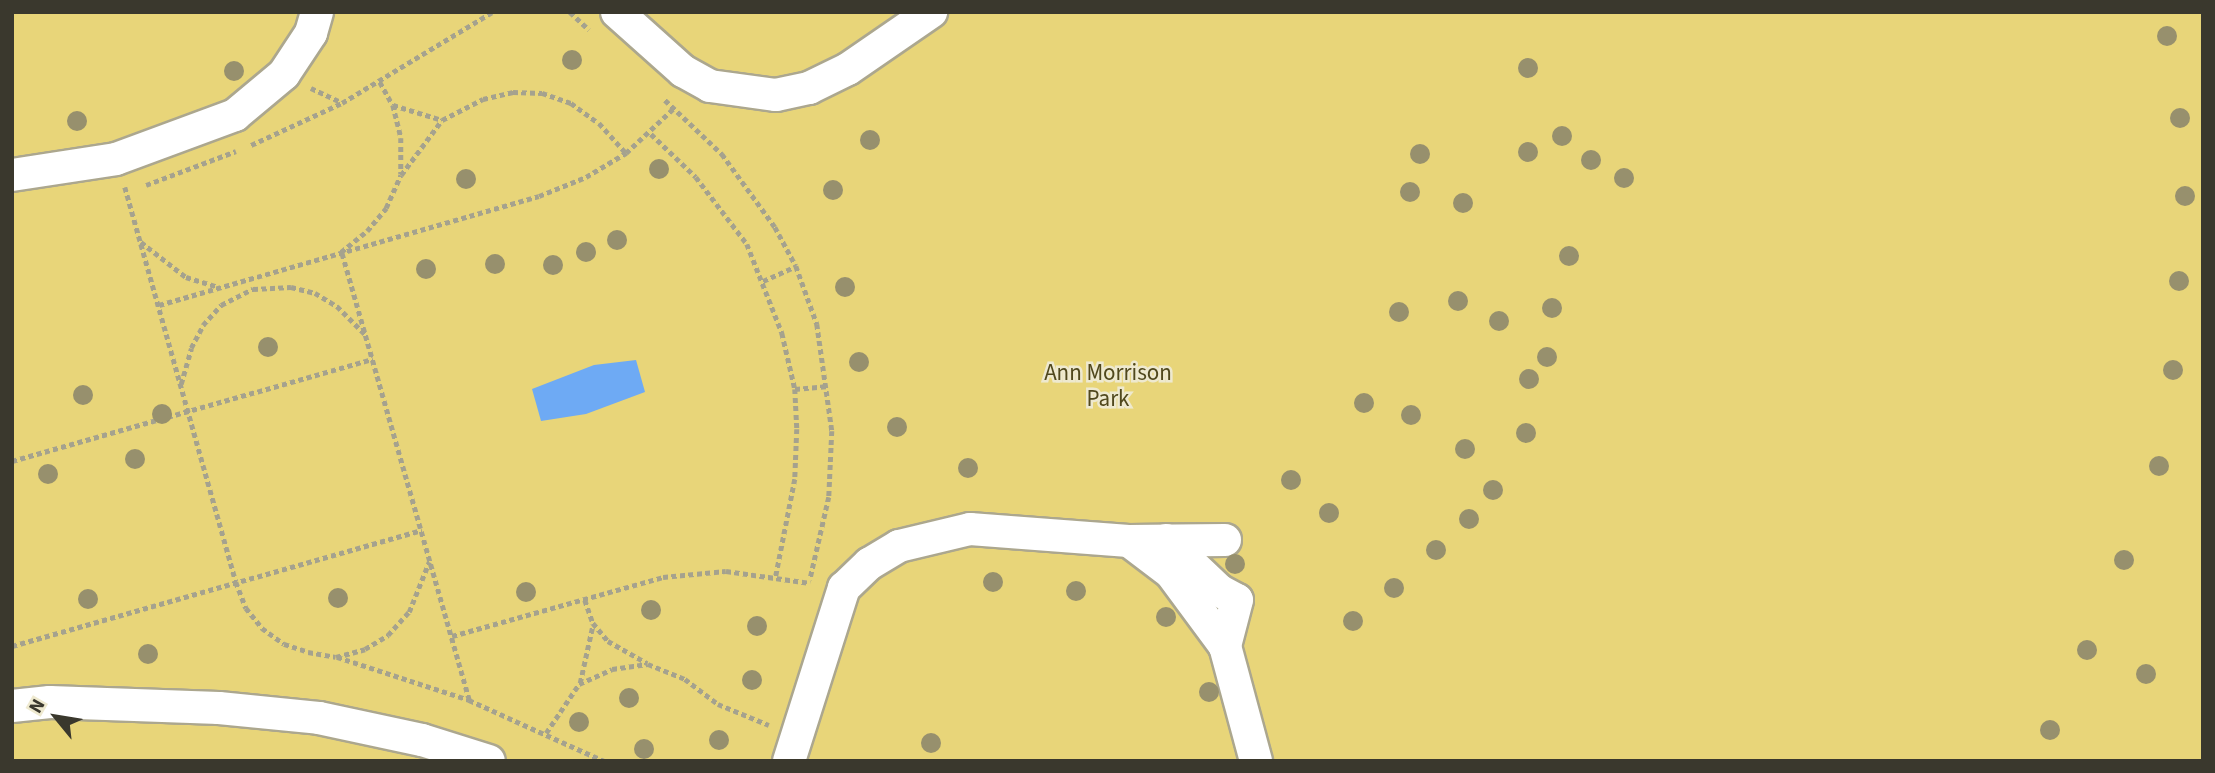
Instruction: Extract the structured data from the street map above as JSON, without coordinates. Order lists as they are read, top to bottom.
{
  "parks": ["Ann Morrison Park"],
  "north": "top left"
}
